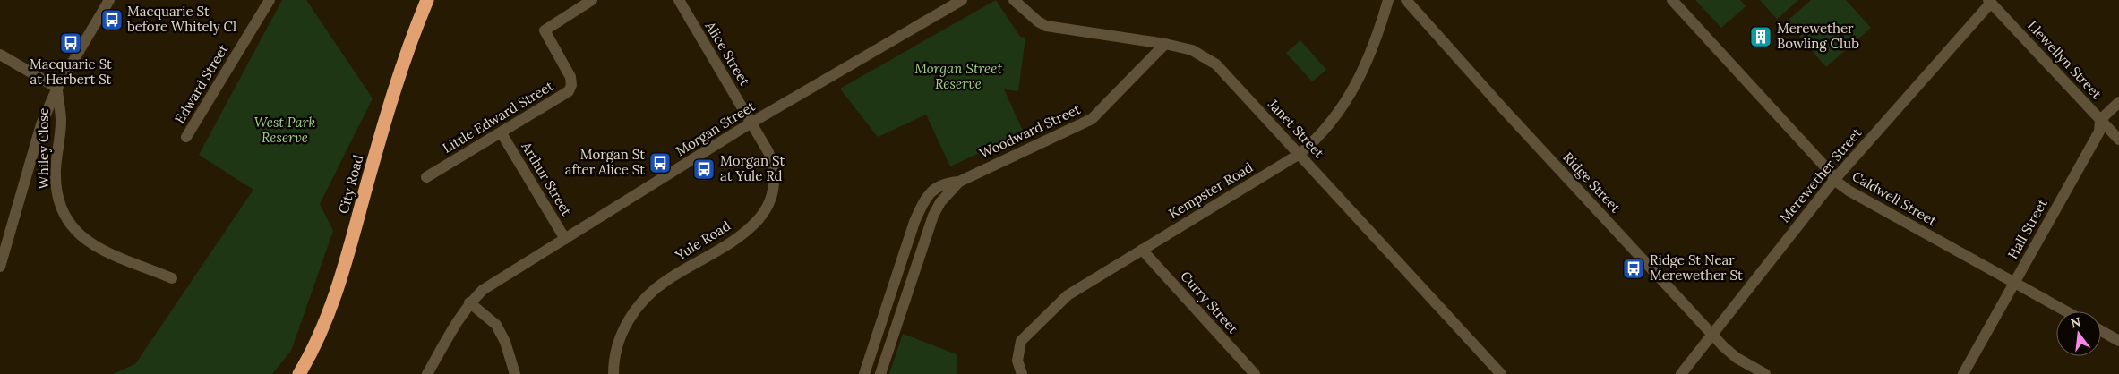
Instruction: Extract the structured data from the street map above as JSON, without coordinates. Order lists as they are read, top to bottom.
{
  "streets": {
    "highway": ["City Road"],
    "street": [
      "Alice Street",
      "Llewellyn Street",
      "Edward Street",
      "Little Edward Street",
      "Morgan Street",
      "Janet Street",
      "Woodward Street",
      "Whiley Close",
      "Merewether Street",
      "Arthur Street",
      "Ridge Street",
      "Kempster Road",
      "Caldwell Street",
      "Hall Street",
      "Yule Road",
      "Curry Street"
    ]
  },
  "crossings": [
    ["Alice Street", "Morgan Street"],
    ["Alice Street", "Yule Road"],
    ["Llewellyn Street", "Merewether Street"],
    ["Llewellyn Street", "Hall Street"],
    ["Little Edward Street", "Arthur Street"],
    ["Morgan Street", "Arthur Street"],
    ["Morgan Street", "Yule Road"],
    ["Janet Street", "Woodward Street"],
    ["Janet Street", "Kempster Road"],
    ["Merewether Street", "Ridge Street"],
    ["Merewether Street", "Caldwell Street"],
    ["Kempster Road", "Curry Street"],
    ["Caldwell Street", "Hall Street"]
  ],
  "parks": ["Morgan Street Reserve", "West Park Reserve"],
  "places": {
    "bus stop": [
      "Macquarie St before Whitely Cl",
      "Macquarie St at Herbert St",
      "Morgan St after Alice St",
      "Morgan St at Yule Rd",
      "Ridge St Near Merewether St"
    ],
    "building": ["Merewether Bowling Club"]
  },
  "north": "top"
}
